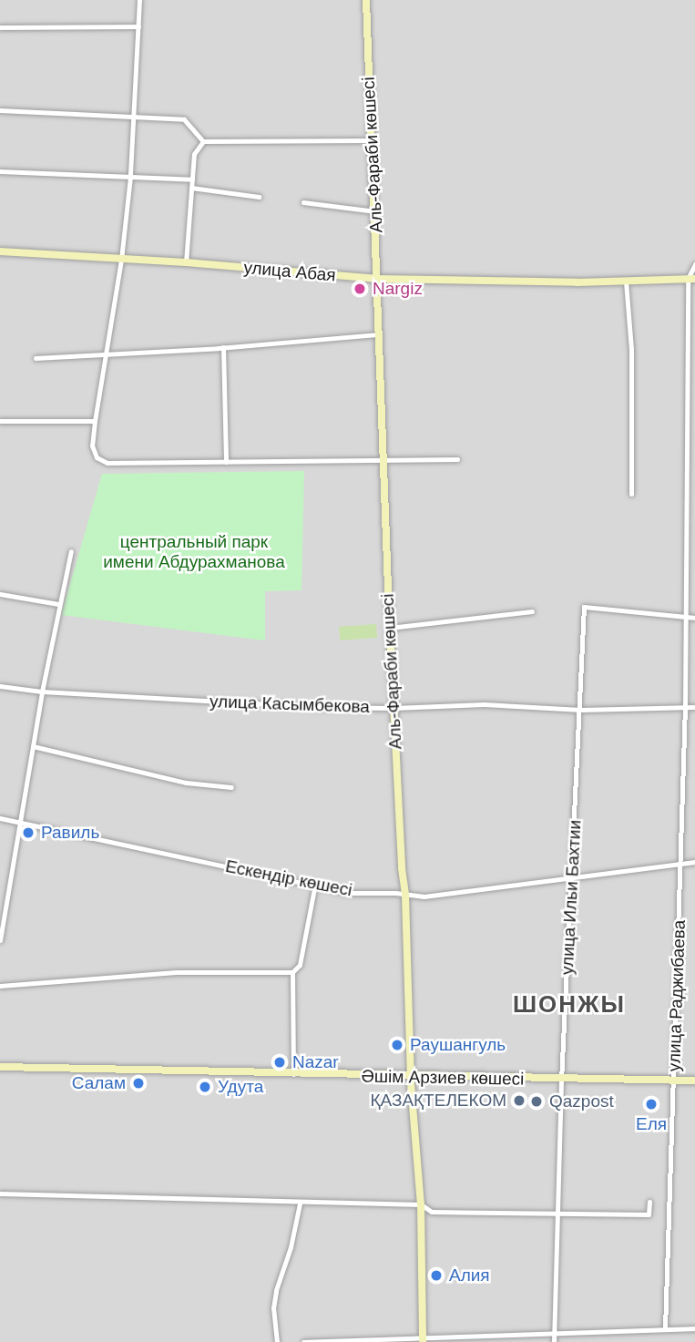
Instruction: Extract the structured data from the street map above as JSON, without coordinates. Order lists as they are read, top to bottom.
{
  "streets": {
    "main road": ["Аль-Фараби көшесі", "улица Абая", "Әшім Арзиев көшесі"],
    "street": [
      "улица Касымбекова",
      "Ескендір көшесі",
      "улица Ильи Бахтии",
      "улица Раджибаева"
    ]
  },
  "crossings": [
    ["Аль-Фараби көшесі", "улица Абая"],
    ["Аль-Фараби көшесі", "улица Касымбекова"],
    ["Аль-Фараби көшесі", "Ескендір көшесі"],
    ["Аль-Фараби көшесі", "Әшім Арзиев көшесі"],
    ["улица Абая", "улица Раджибаева"],
    ["улица Касымбекова", "улица Ильи Бахтии"],
    ["улица Касымбекова", "улица Раджибаева"],
    ["Ескендір көшесі", "улица Ильи Бахтии"],
    ["Ескендір көшесі", "улица Раджибаева"],
    ["улица Ильи Бахтии", "улица Раджибаева"],
    ["улица Ильи Бахтии", "Әшім Арзиев көшесі"],
    ["улица Раджибаева", "Әшім Арзиев көшесі"]
  ],
  "districts": ["ШОНЖЫ"],
  "parks": ["центральный парк имени Абдурахманова"],
  "places": [
    "Nargiz",
    "Равиль",
    "Раушангуль",
    "Nazar",
    "Салам",
    "Удута",
    "ҚАЗАҚТЕЛЕКОМ",
    "Qazpost",
    "Еля",
    "Алия"
  ]
}
